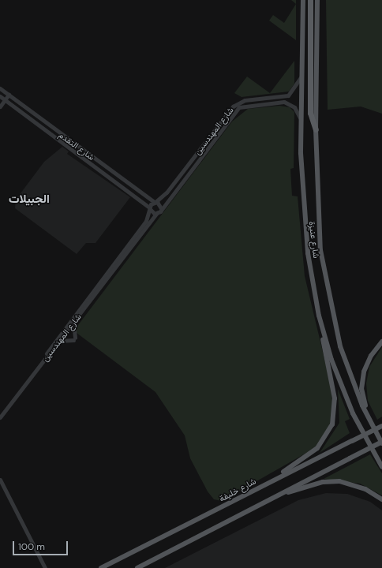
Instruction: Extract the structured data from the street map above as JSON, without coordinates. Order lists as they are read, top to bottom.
{
  "streets": {
    "main road": ["شارع عنيزة", "شارع خليفة"],
    "street": ["شارع المهندسين", "شارع التقدم"]
  },
  "crossings": [
    ["شارع المهندسين", "شارع التقدم"],
    ["شارع المهندسين", "شارع عنيزة"]
  ],
  "districts": ["الجبيلات"],
  "scale_bar": "100 m"
}
